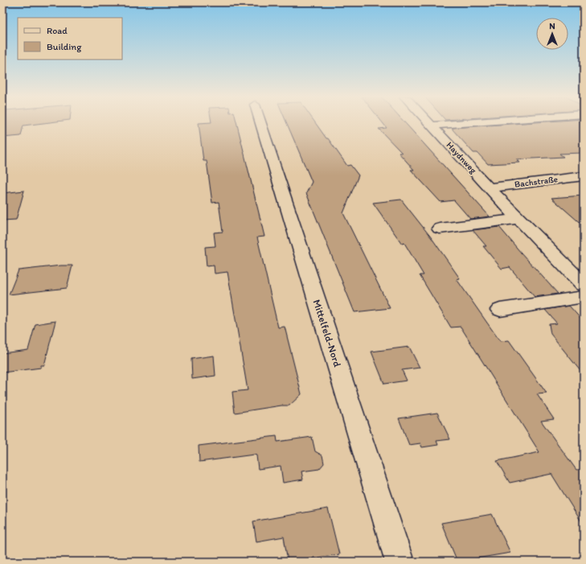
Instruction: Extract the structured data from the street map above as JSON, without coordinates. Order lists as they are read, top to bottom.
{
  "streets": {
    "street": ["Haydnweg", "Bachstraße", "Mittelfeld-Nord"]
  },
  "crossings": [
    ["Haydnweg", "Bachstraße"]
  ],
  "legend": ["Road", "Building"],
  "north": "top"
}
